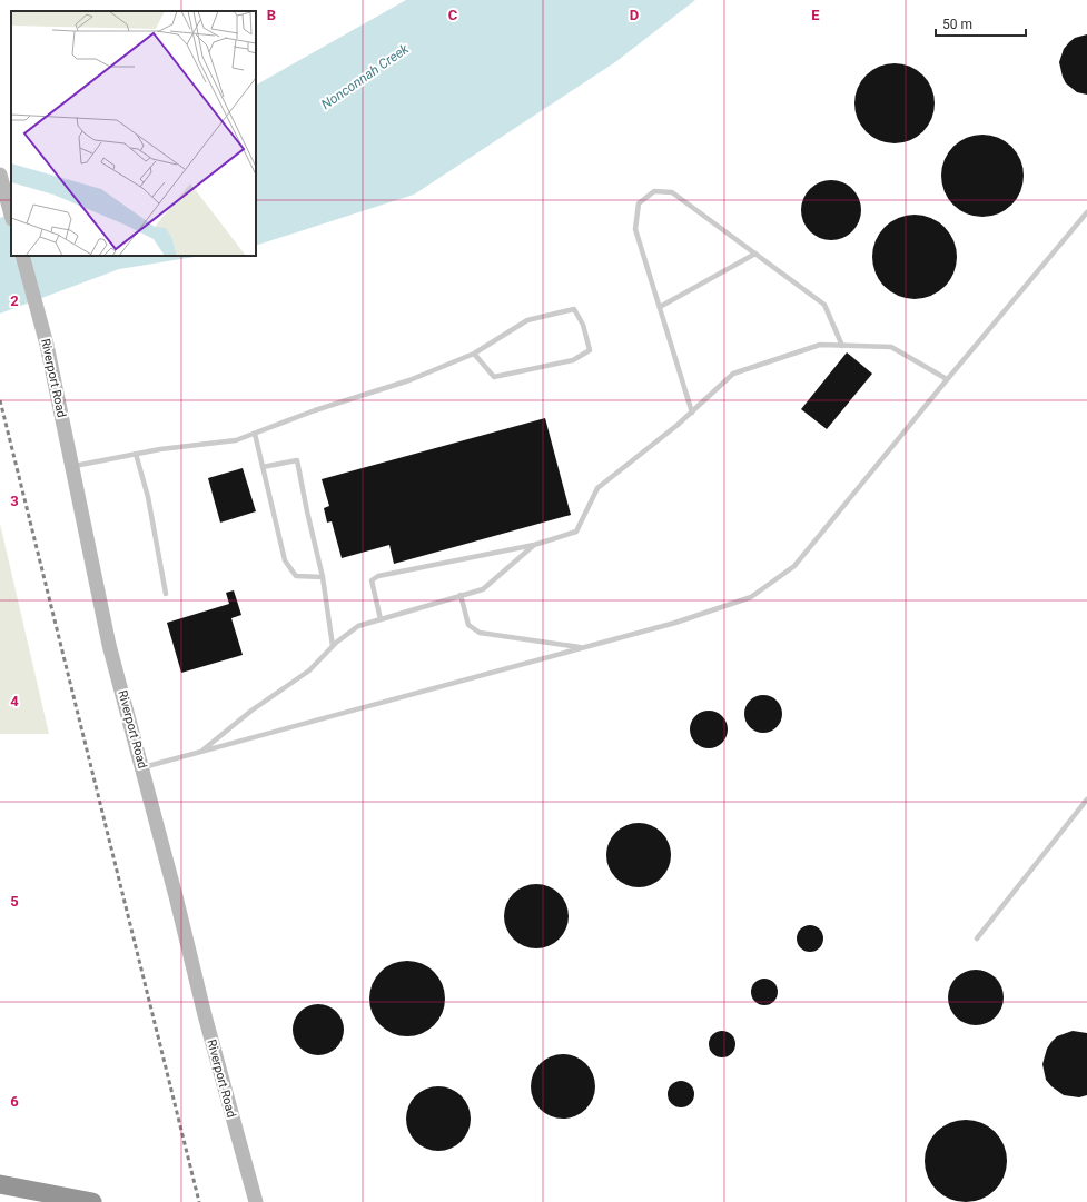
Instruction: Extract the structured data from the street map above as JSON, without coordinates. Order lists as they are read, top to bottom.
{
  "streets": {
    "main road": ["Riverport Road"]
  },
  "water": ["Nonconnah Creek"],
  "scale_bar": "50 m",
  "grid": {
    "columns": [
      "B",
      "C",
      "D",
      "E"
    ],
    "rows": [
      "2",
      "3",
      "4",
      "5",
      "6"
    ]
  }
}
